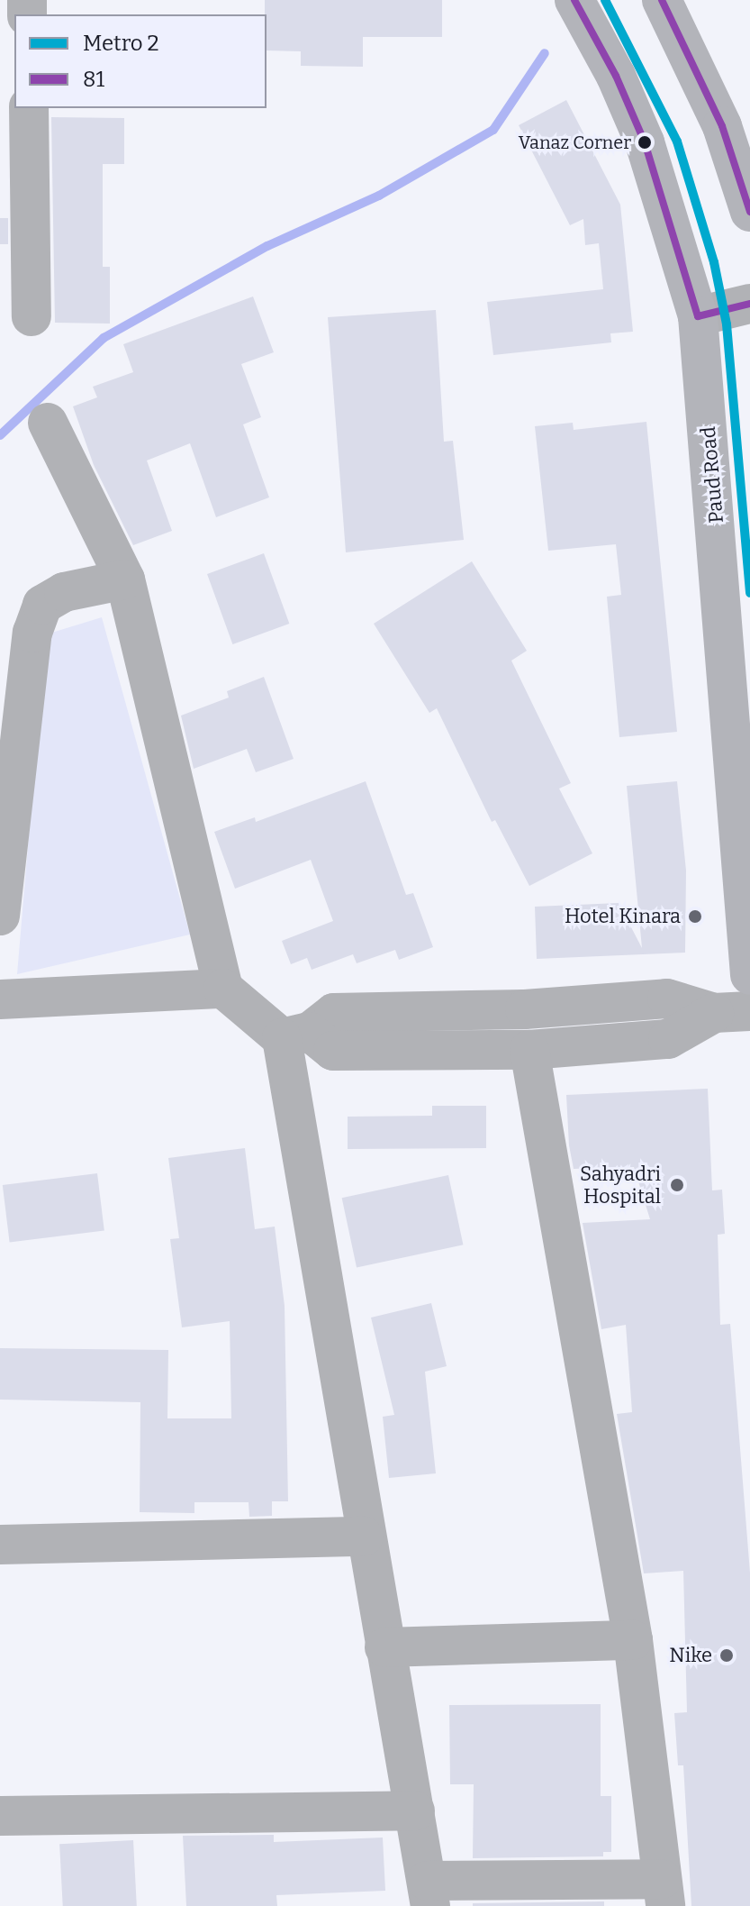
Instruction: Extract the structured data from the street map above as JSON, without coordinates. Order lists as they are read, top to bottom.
{
  "streets": {
    "main road": ["Paud Road"]
  },
  "places": [
    "Vanaz Corner",
    "Hotel Kinara",
    "Sahyadri Hospital",
    "Nike"
  ],
  "lines": ["metro line 2", "transit line 81"],
  "legend": ["Metro 2", "81"]
}
